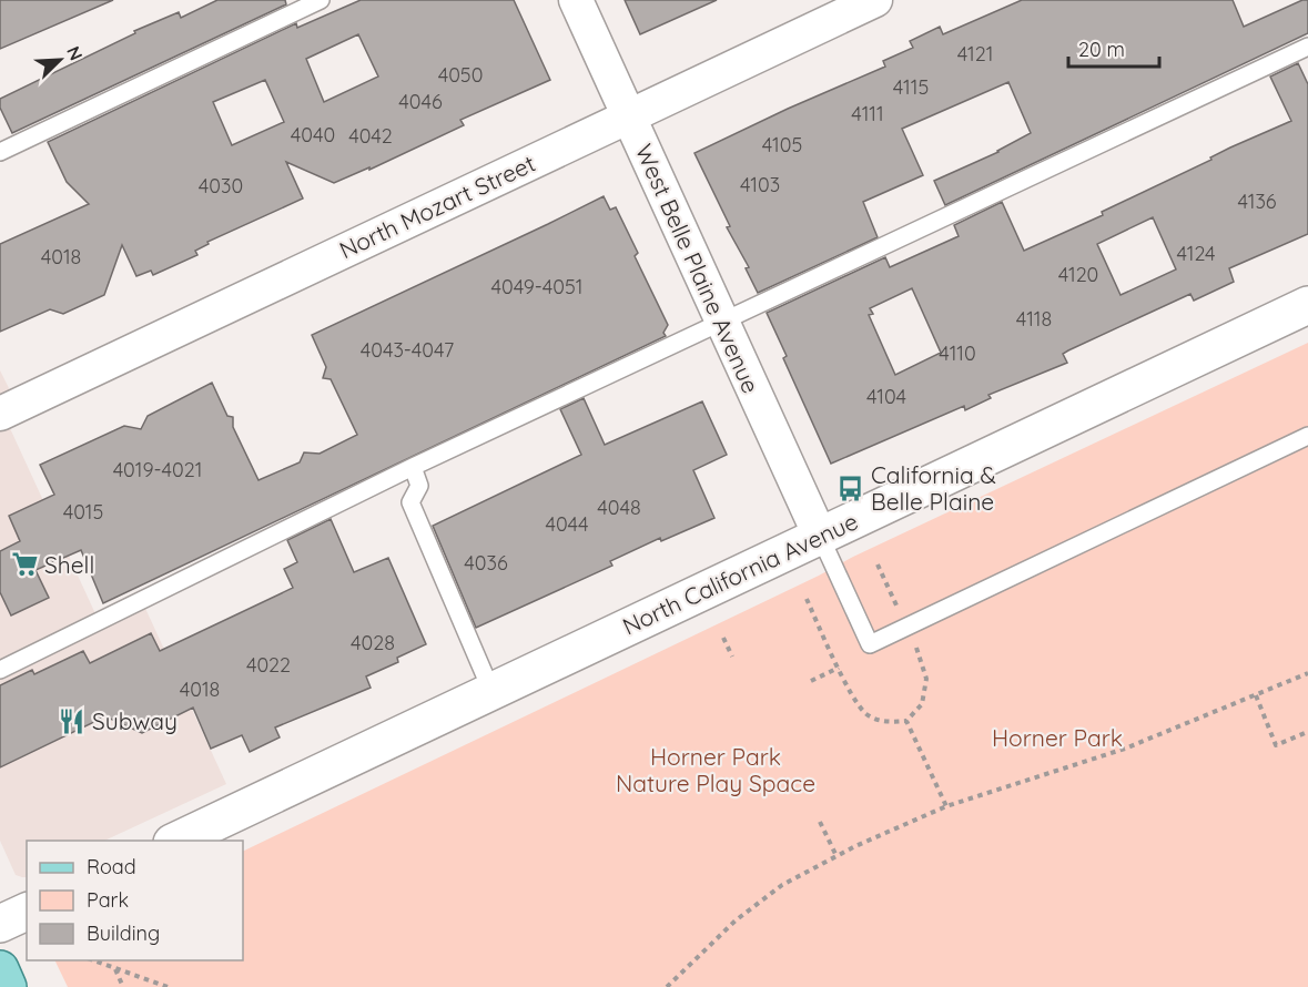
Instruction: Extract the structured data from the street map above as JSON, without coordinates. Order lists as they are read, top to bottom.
{
  "streets": {
    "street": ["North Mozart Street", "West Belle Plaine Avenue", "North California Avenue"]
  },
  "crossings": [
    ["North Mozart Street", "West Belle Plaine Avenue"],
    ["West Belle Plaine Avenue", "North California Avenue"]
  ],
  "parks": ["Horner Park", "Horner Park Nature Play Space"],
  "places": {
    "bus stop": ["California & Belle Plaine"],
    "supermarket": ["Shell"],
    "restaurant": ["Subway"]
  },
  "house_numbers": [
    "4121",
    "4050",
    "4115",
    "4046",
    "4111",
    "4040",
    "4042",
    "4105",
    "4103",
    "4030",
    "4136",
    "4124",
    "4018",
    "4120",
    "4049-4051",
    "4118",
    "4043-4047",
    "4110",
    "4104",
    "4019-4021",
    "4048",
    "4015",
    "4044",
    "4036",
    "4028",
    "4022",
    "4018"
  ],
  "legend": ["Road", "Park", "Building"],
  "scale_bar": "20 m",
  "north": "top right"
}
